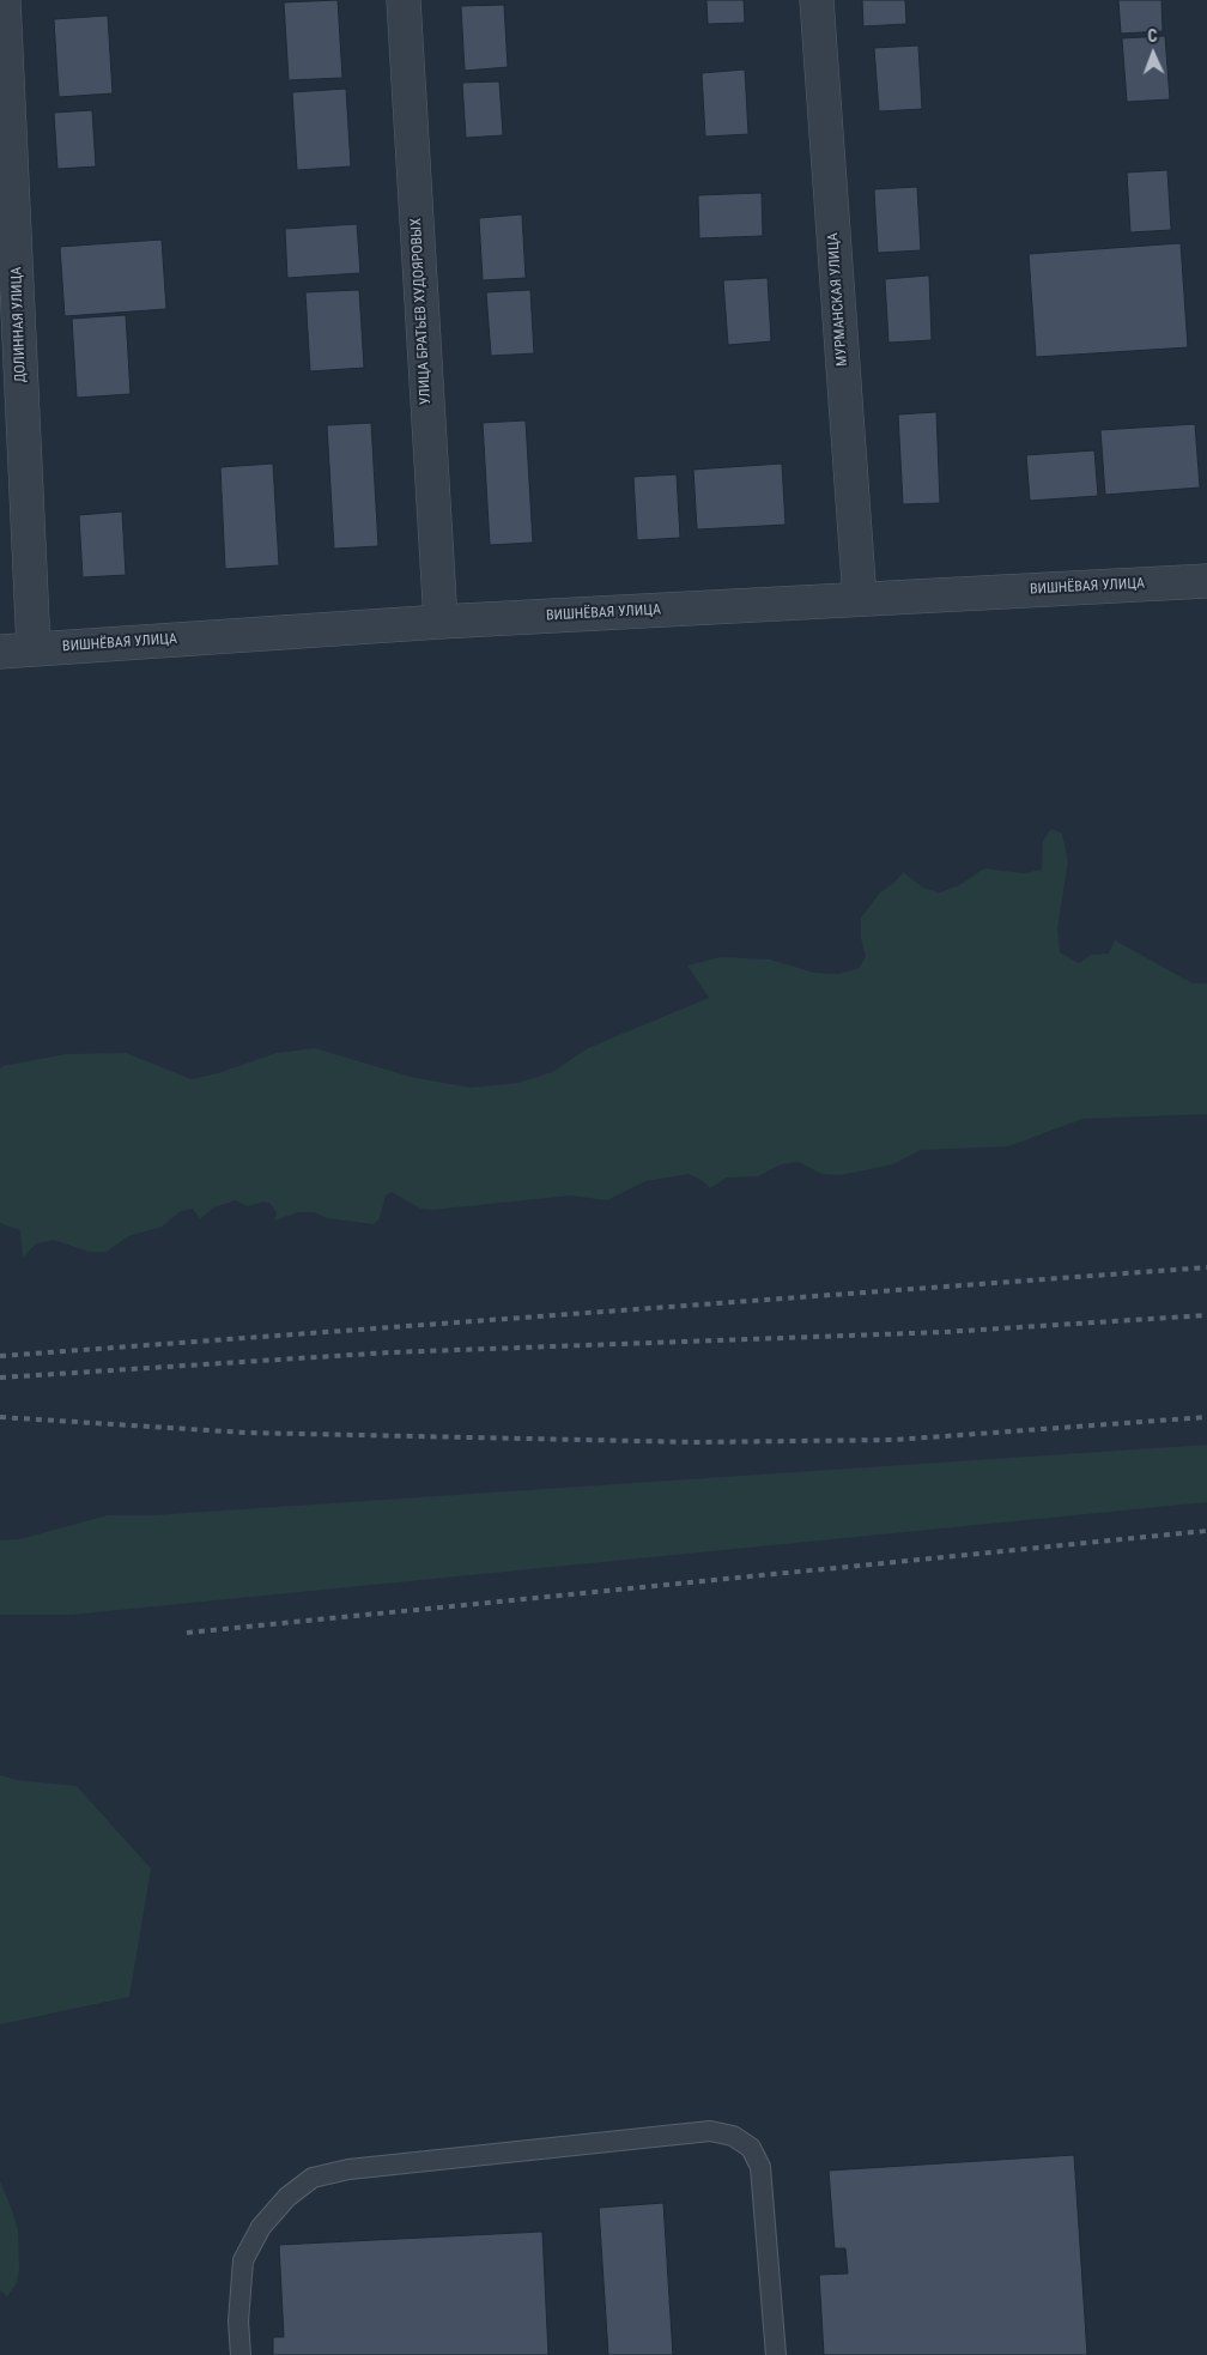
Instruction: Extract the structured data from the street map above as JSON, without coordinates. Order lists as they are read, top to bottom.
{
  "streets": {
    "street": [
      "МУРМАНСКАЯ УЛИЦА",
      "УЛИЦА БРАТЬЕВ ХУДОЯРОВЫХ",
      "ДОЛИННАЯ УЛИЦА",
      "ВИШНЁВАЯ УЛИЦА"
    ]
  },
  "crossings": [
    ["МУРМАНСКАЯ УЛИЦА", "ВИШНЁВАЯ УЛИЦА"],
    ["УЛИЦА БРАТЬЕВ ХУДОЯРОВЫХ", "ВИШНЁВАЯ УЛИЦА"],
    ["ДОЛИННАЯ УЛИЦА", "ВИШНЁВАЯ УЛИЦА"]
  ],
  "north": "top"
}
